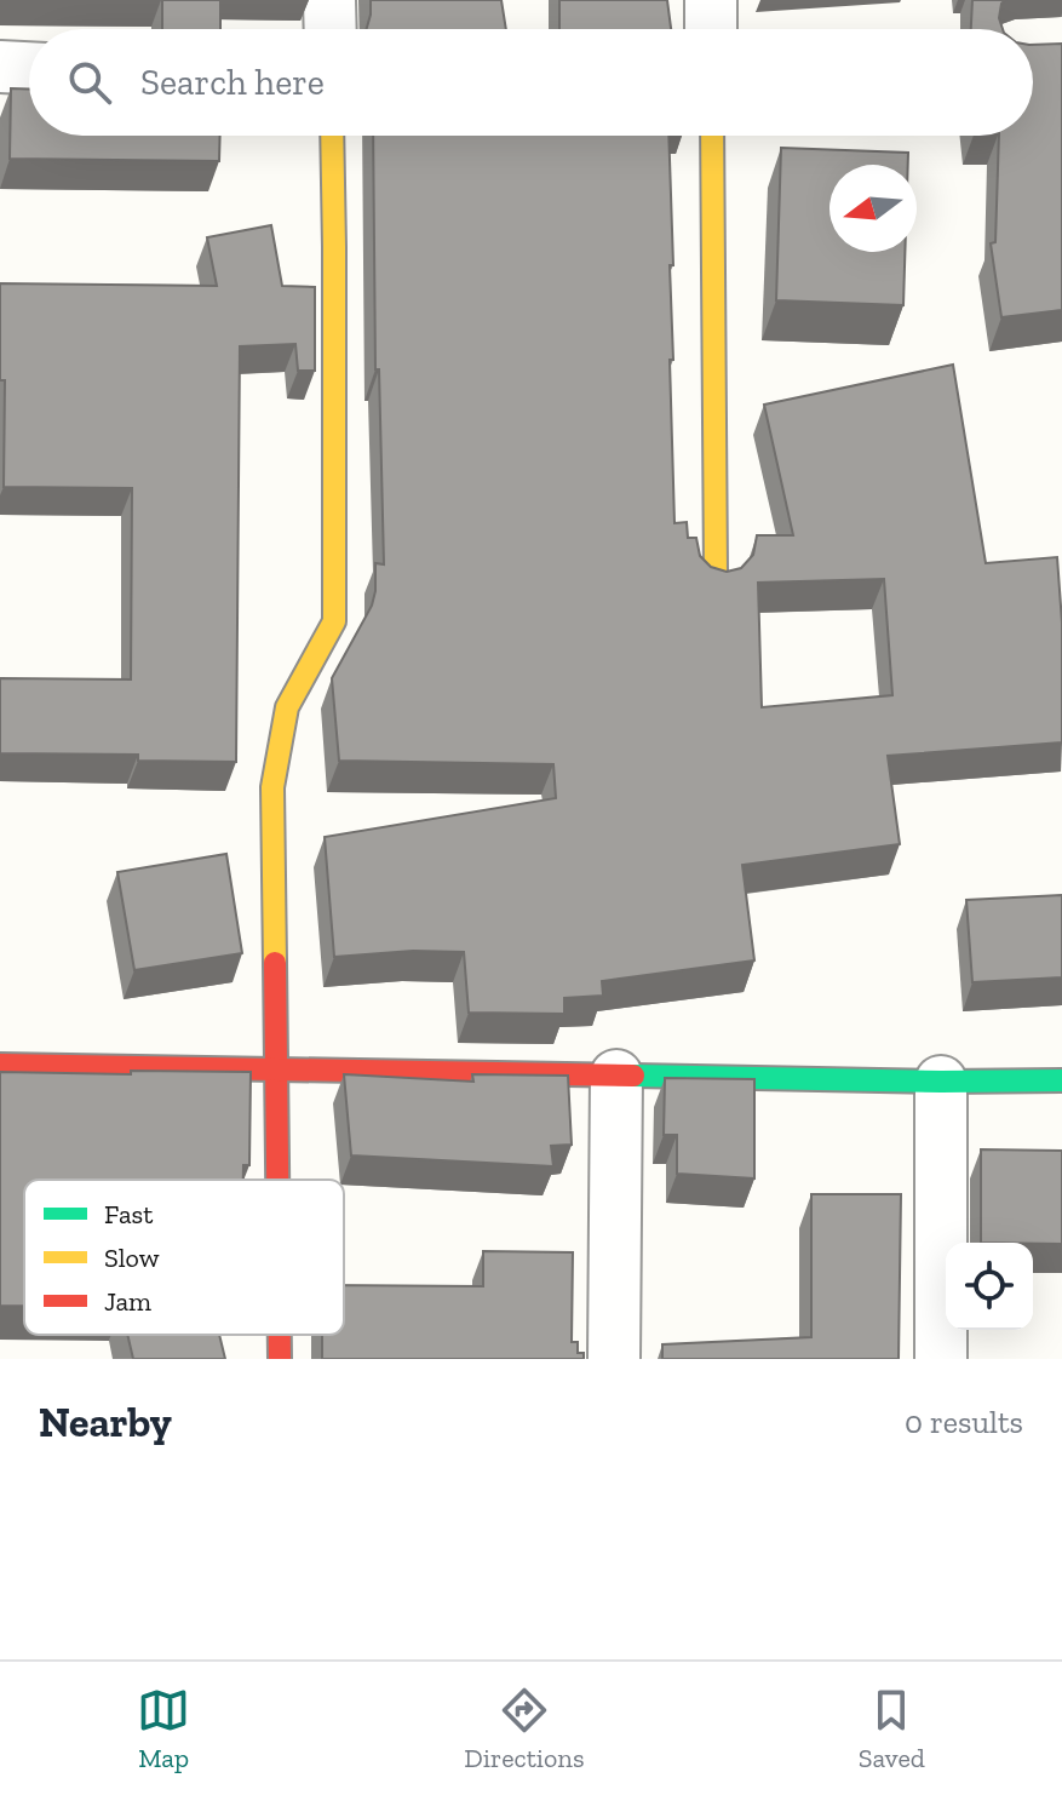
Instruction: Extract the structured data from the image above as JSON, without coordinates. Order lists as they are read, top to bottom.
{
  "legend": ["Fast", "Slow", "Jam"],
  "north": "left",
  "page": {
    "search": "Search here",
    "heading": ["Nearby", "0 results"],
    "nav": ["Map", "Directions", "Saved"]
  }
}
